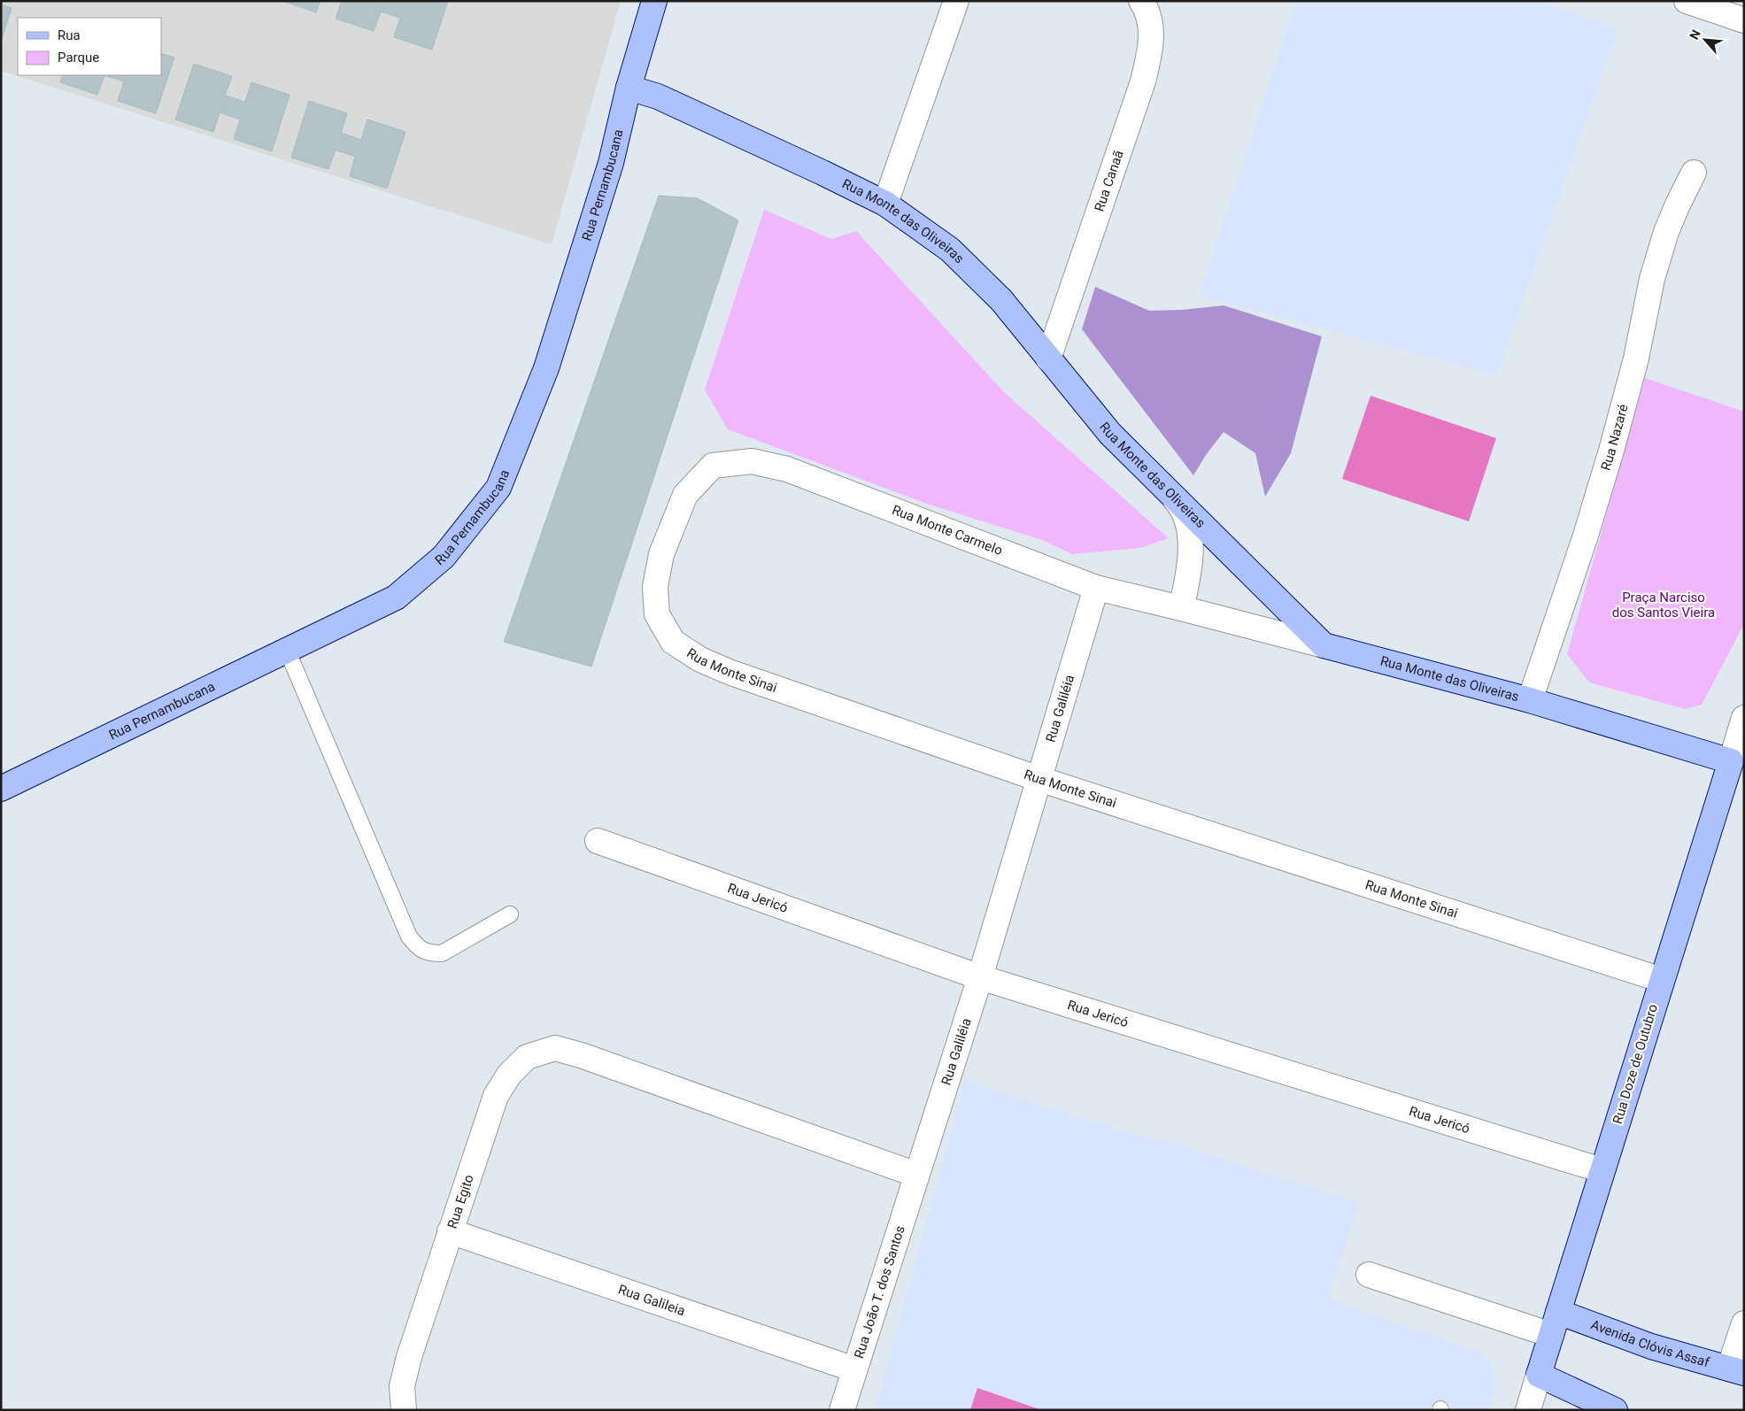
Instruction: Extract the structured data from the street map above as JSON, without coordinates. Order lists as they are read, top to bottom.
{
  "streets": {
    "street": [
      "Rua Canaã",
      "Rua Pernambucana",
      "Rua Monte das Oliveiras",
      "Rua Nazaré",
      "Rua Monte Carmelo",
      "Rua Monte Sinai",
      "Rua Galiléia",
      "Rua Jericó",
      "Rua Doze de Outubro",
      "Rua Egito",
      "Rua João T. dos Santos",
      "Rua Galileia",
      "Avenida Clóvis Assaf"
    ]
  },
  "crossings": [
    ["Rua Canaã", "Rua Monte das Oliveiras"],
    ["Rua Pernambucana", "Rua Monte das Oliveiras"],
    ["Rua Monte das Oliveiras", "Rua Nazaré"],
    ["Rua Monte das Oliveiras", "Rua Monte Carmelo"],
    ["Rua Monte das Oliveiras", "Rua Doze de Outubro"],
    ["Rua Monte Carmelo", "Rua Monte Sinai"],
    ["Rua Monte Carmelo", "Rua Galiléia"],
    ["Rua Monte Sinai", "Rua Galiléia"],
    ["Rua Monte Sinai", "Rua Doze de Outubro"],
    ["Rua Galiléia", "Rua Jericó"],
    ["Rua Galiléia", "Rua Egito"],
    ["Rua Galiléia", "Rua João T. dos Santos"],
    ["Rua Jericó", "Rua Doze de Outubro"],
    ["Rua Doze de Outubro", "Avenida Clóvis Assaf"],
    ["Rua Egito", "Rua João T. dos Santos"],
    ["Rua Egito", "Rua Galileia"],
    ["Rua João T. dos Santos", "Rua Galileia"]
  ],
  "parks": ["Praça Narciso dos Santos Vieira"],
  "legend": ["Rua", "Parque"],
  "north": "top left"
}
